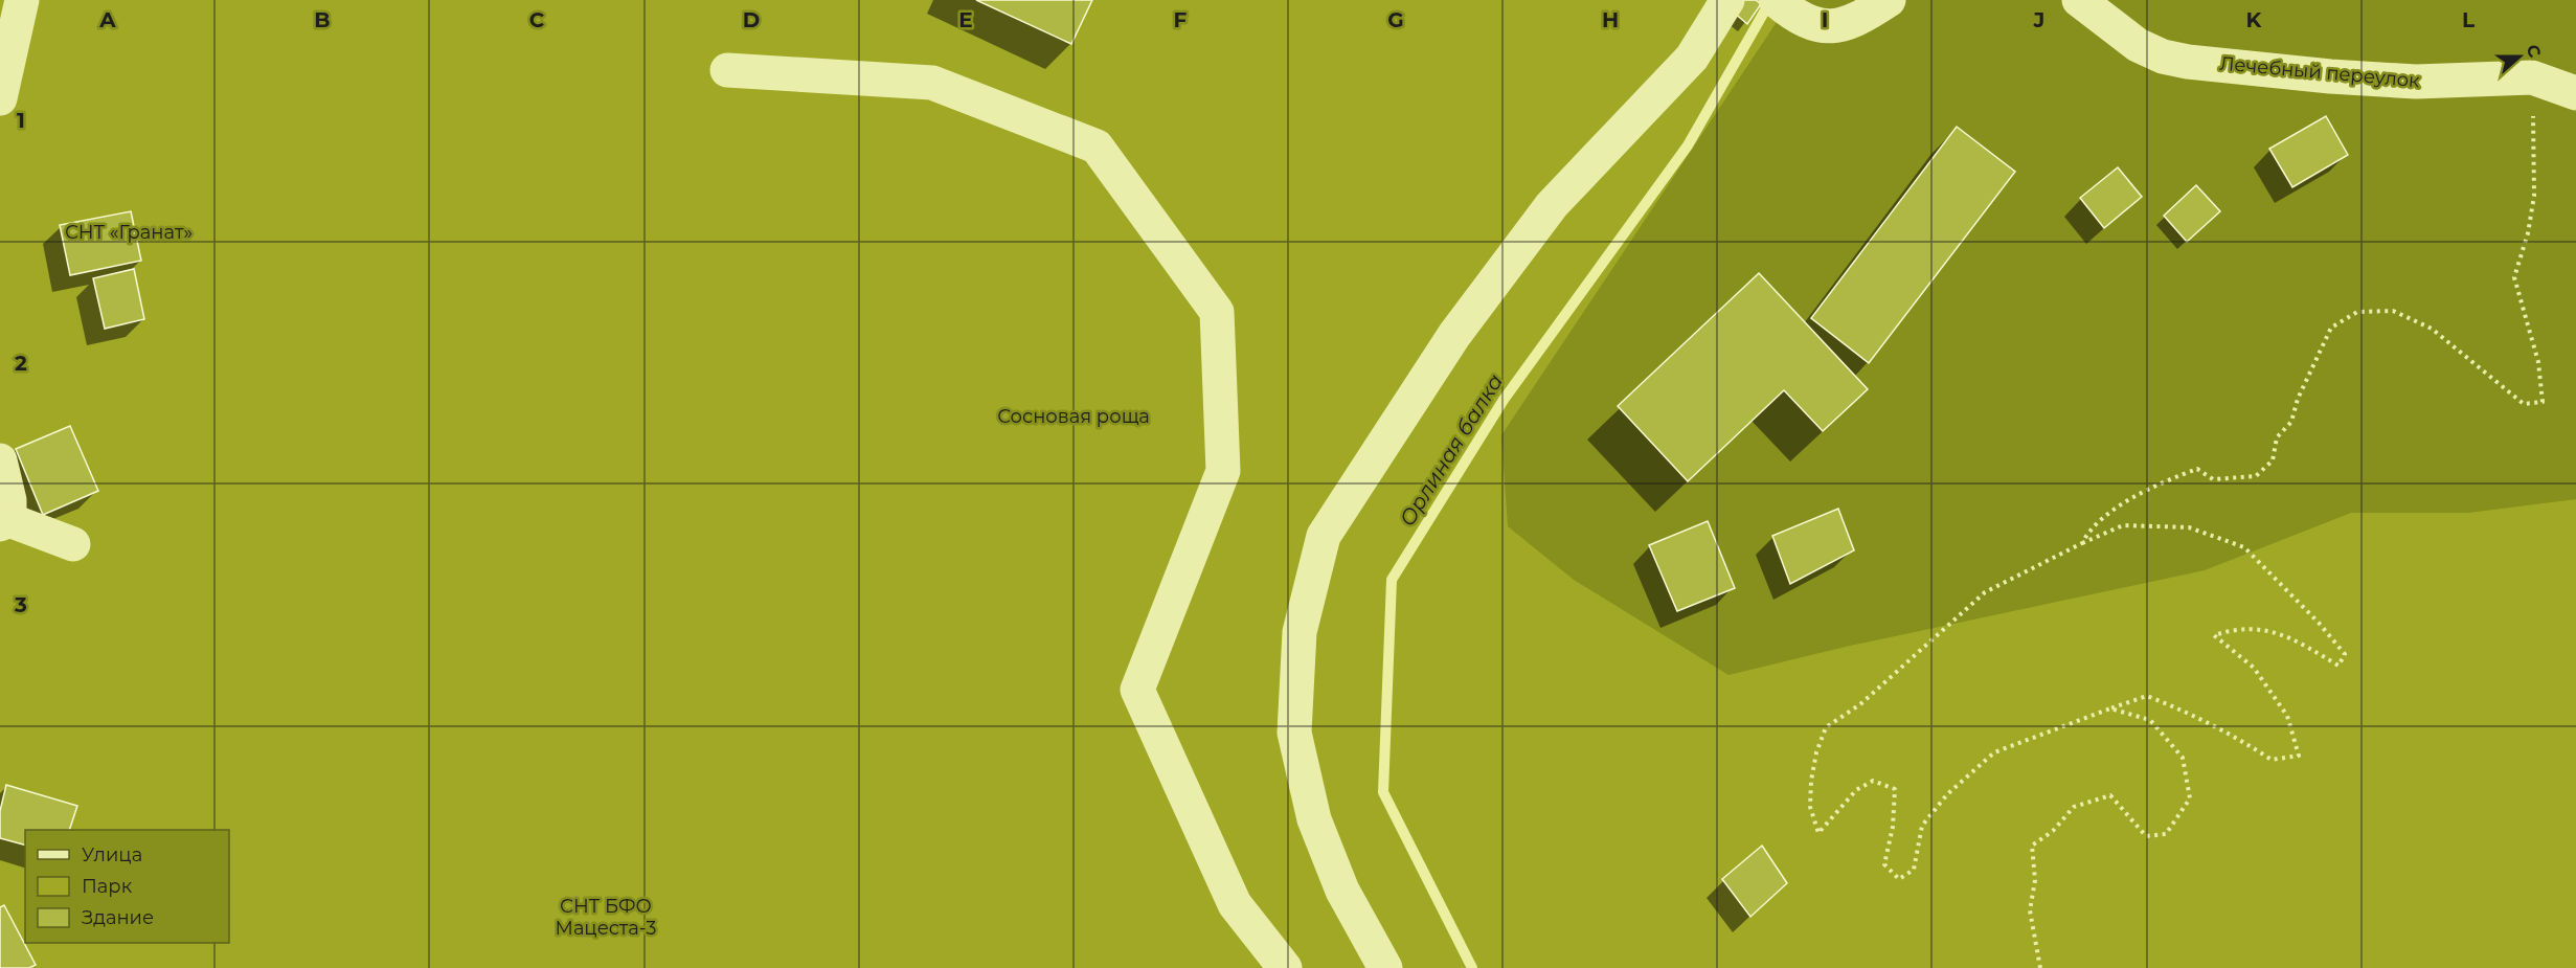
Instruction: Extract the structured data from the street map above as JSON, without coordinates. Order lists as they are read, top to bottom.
{
  "streets": {
    "street": ["Лечебный переулок"]
  },
  "water": ["Орлиная балка"],
  "parks": ["СНТ «Гранат»", "Сосновая роща", "СНТ БФО Мацеста-3"],
  "legend": ["Улица", "Парк", "Здание"],
  "north": "right",
  "grid": {
    "columns": [
      "A",
      "B",
      "C",
      "D",
      "E",
      "F",
      "G",
      "H",
      "I",
      "J",
      "K",
      "L"
    ],
    "rows": ["1", "2", "3"]
  }
}
